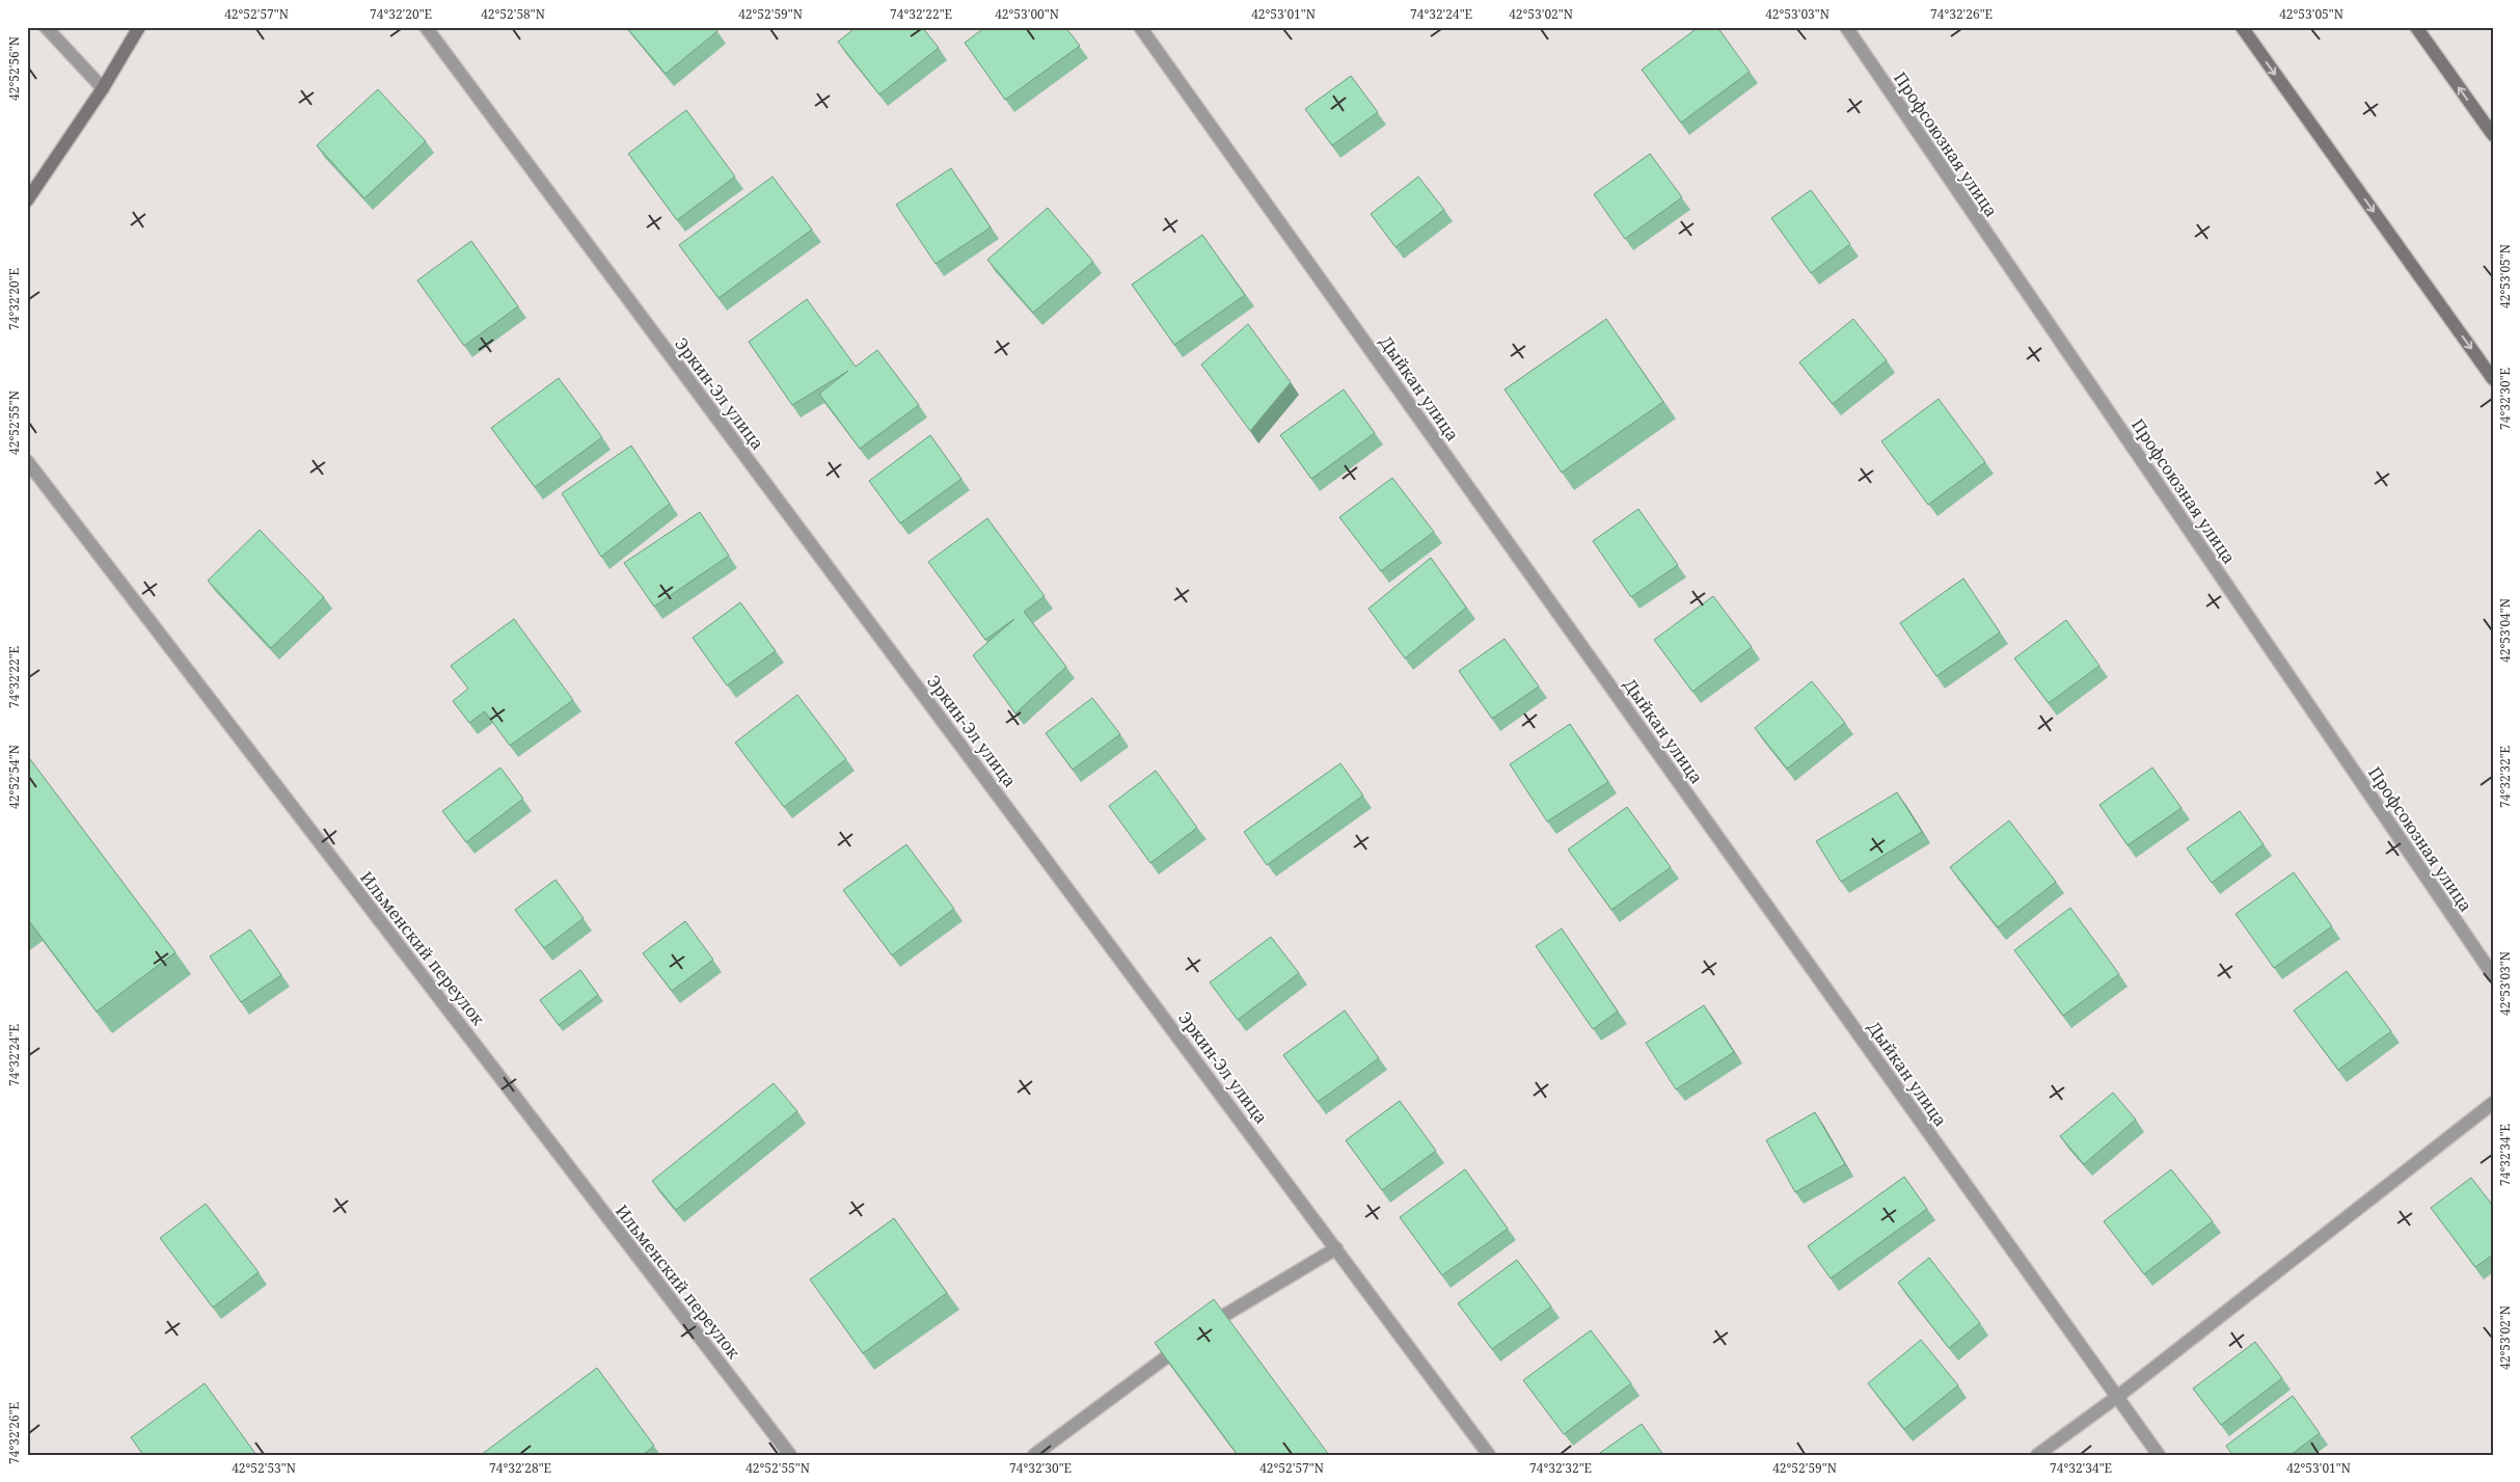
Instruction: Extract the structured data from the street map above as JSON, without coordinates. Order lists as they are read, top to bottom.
{
  "streets": {
    "street": [
      "Профсоюзная улица",
      "Дыйкан улица",
      "Эркин-Эл улица",
      "Ильменский переулок"
    ]
  },
  "coordinates": [
    "42°52'57\"N",
    "74°32'20\"E",
    "42°52'58\"N",
    "42°52'59\"N",
    "74°32'22\"E",
    "42°53'00\"N",
    "42°53'01\"N",
    "74°32'24\"E",
    "42°53'02\"N",
    "42°53'03\"N",
    "74°32'26\"E",
    "42°53'05\"N",
    "42°52'56\"N",
    "74°32'30\"E",
    "42°52'55\"N",
    "42°53'04\"N",
    "42°52'54\"N",
    "74°32'32\"E",
    "74°32'34\"E",
    "42°52'53\"N",
    "74°32'28\"E"
  ]
}
